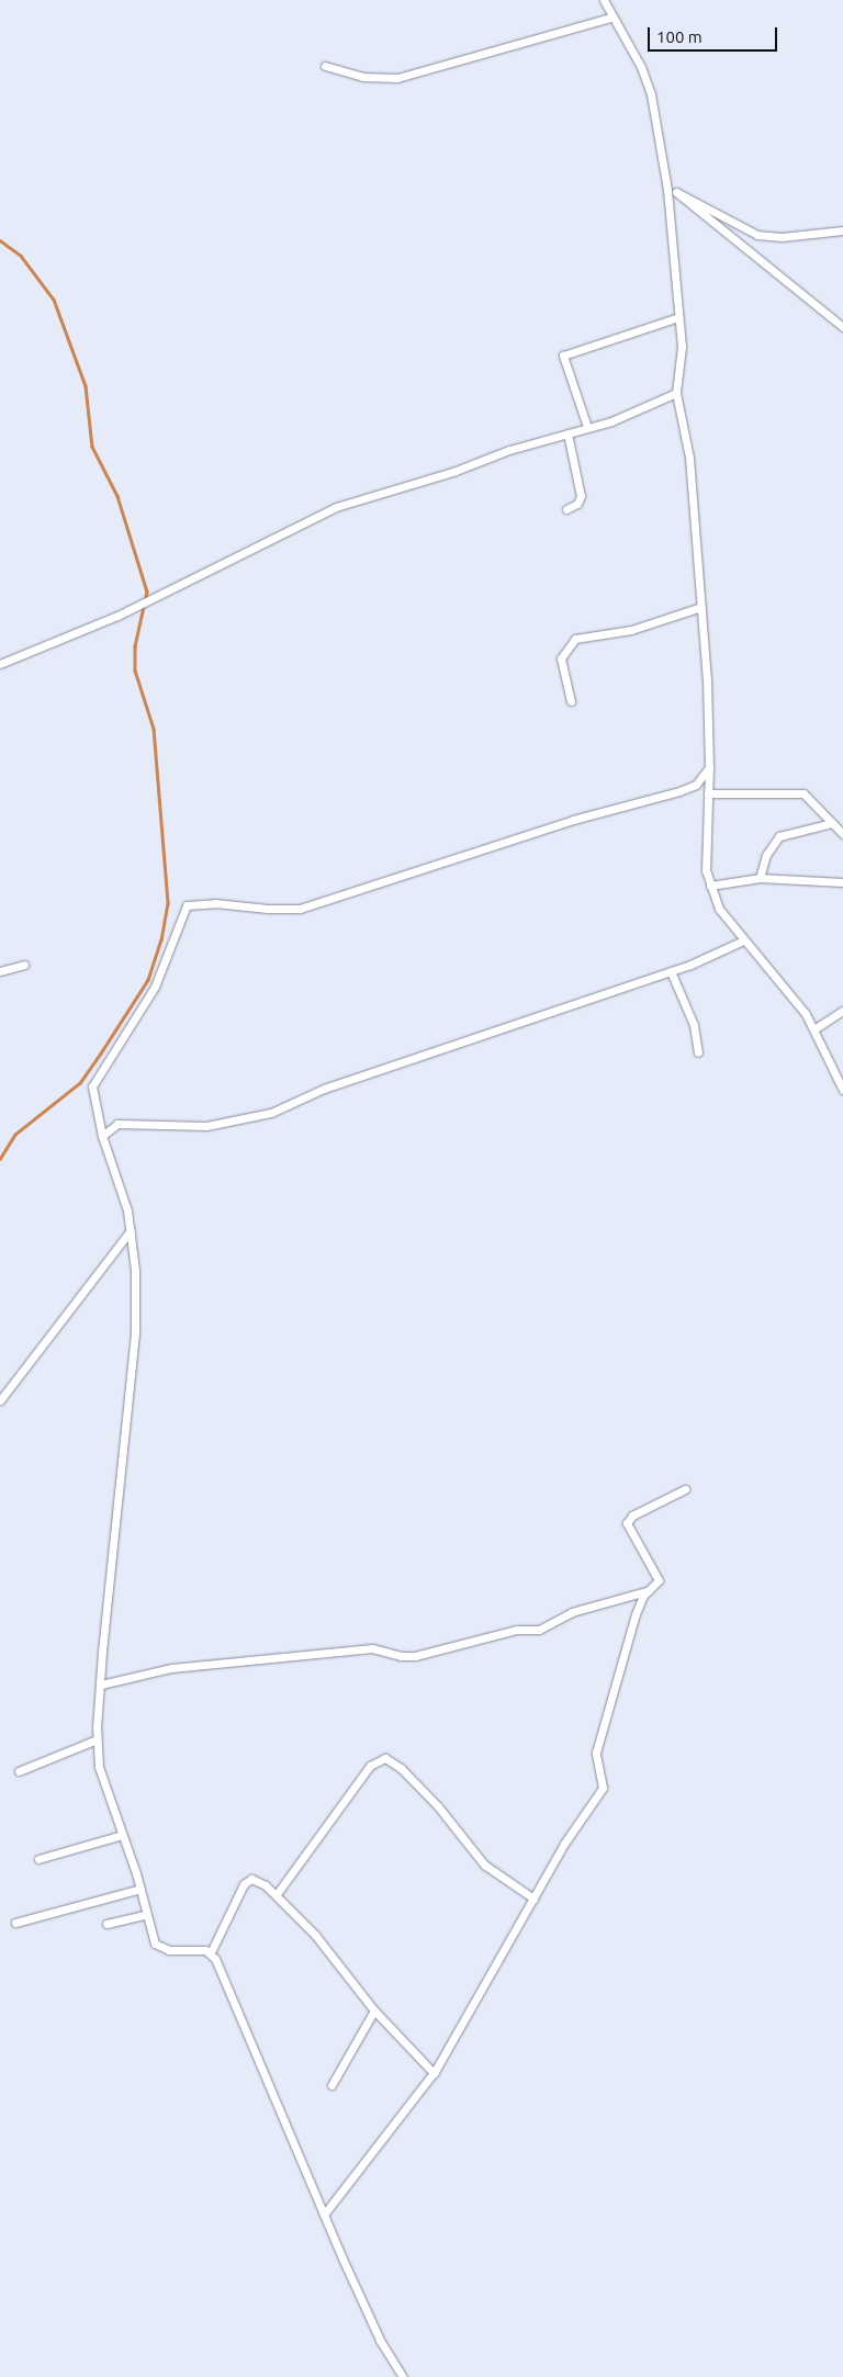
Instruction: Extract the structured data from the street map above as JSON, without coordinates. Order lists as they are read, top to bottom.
{
  "scale_bar": "100 m"
}
